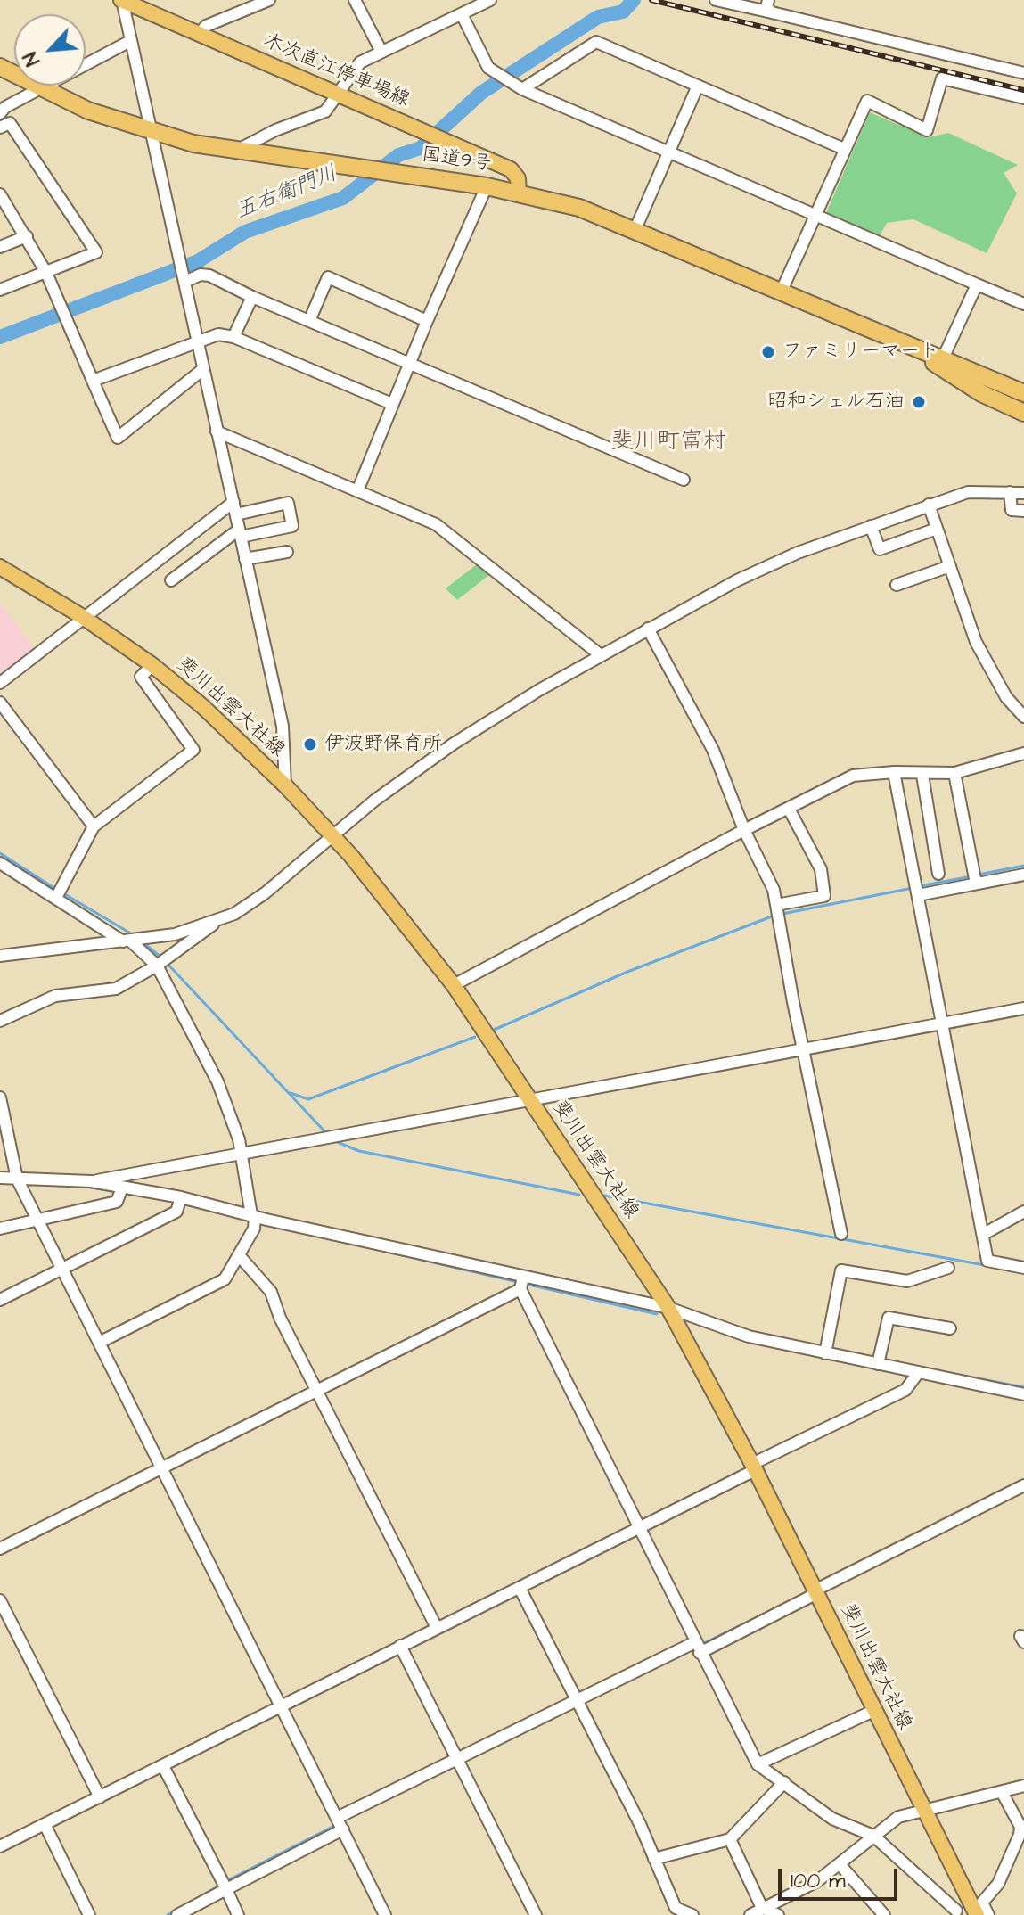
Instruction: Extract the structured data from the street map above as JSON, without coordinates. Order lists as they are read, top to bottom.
{
  "streets": {
    "highway": ["国道9号"],
    "main road": ["木次直江停車場線", "斐川出雲大社線"]
  },
  "crossings": [
    ["木次直江停車場線", "国道9号"]
  ],
  "districts": ["斐川町富村"],
  "water": ["五右衛門川"],
  "places": ["ファミリーマート", "昭和シェル石油", "伊波野保育所"],
  "scale_bar": "100 m",
  "north": "bottom left"
}
